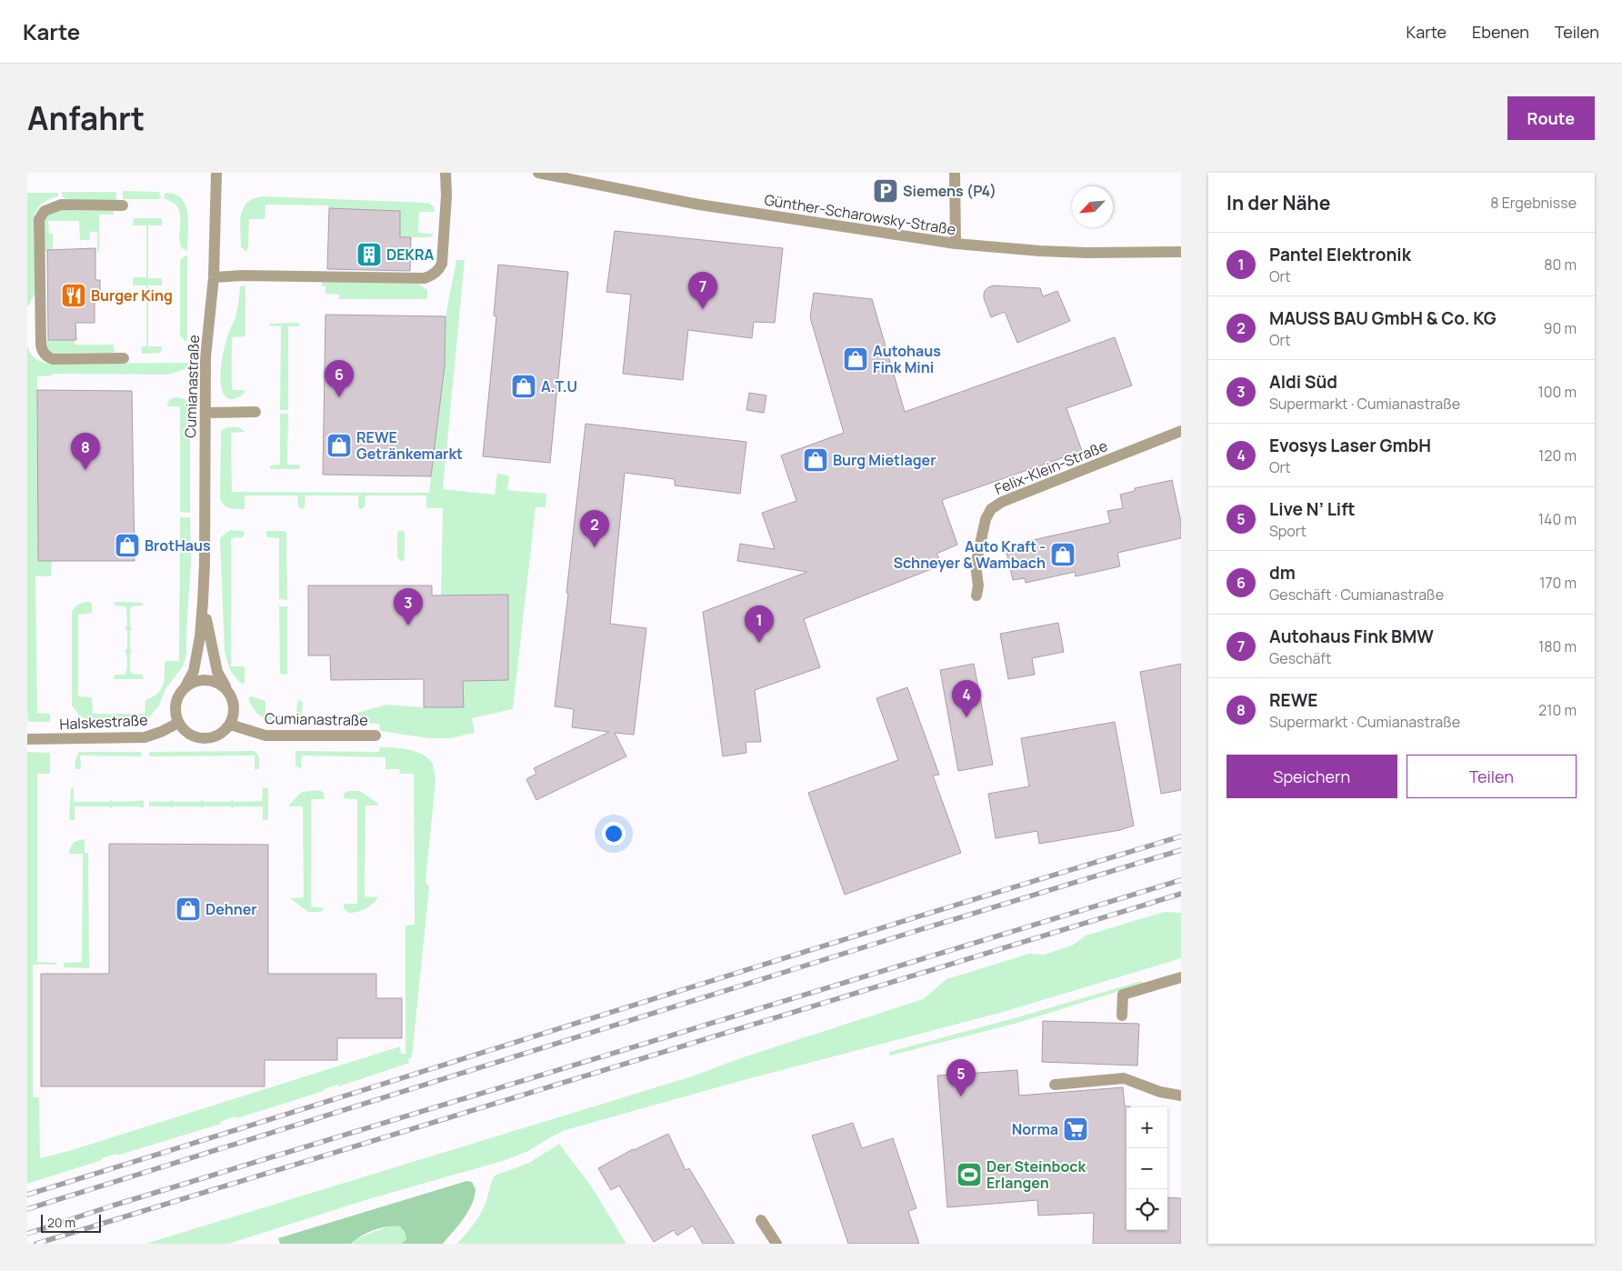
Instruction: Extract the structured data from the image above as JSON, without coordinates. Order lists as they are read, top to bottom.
{
  "streets": {
    "street": [
      "Günther-Scharowsky-Straße",
      "Cumianastraße",
      "Felix-Klein-Straße",
      "Halskestraße"
    ]
  },
  "crossings": [
    ["Cumianastraße", "Halskestraße"]
  ],
  "places": {
    "parking": ["Siemens (P4)"],
    "building": ["DEKRA"],
    "restaurant": ["Burger King"],
    "shop": [
      "Autohaus Fink Mini",
      "A.T.U",
      "REWE Getränkemarkt",
      "Burg Mietlager",
      "BrotHaus",
      "Auto Kraft - Schneyer & Wambach",
      "Dehner"
    ],
    "supermarket": ["Norma"],
    "sports": ["Der Steinbock Erlangen"]
  },
  "scale_bar": "20 m",
  "north": "bottom left",
  "page": {
    "header": "Karte",
    "nav": ["Karte", "Ebenen", "Teilen"],
    "title": "Anfahrt",
    "buttons": [
      "Route",
      ["Speichern", "Teilen"]
    ],
    "heading": ["In der Nähe", "8 Ergebnisse"],
    "list": [
      {
        "mark": "1",
        "name": "Pantel Elektronik",
        "note": "Ort",
        "value": "80 m"
      },
      {
        "mark": "2",
        "name": "MAUSS BAU GmbH & Co. KG",
        "note": "Ort",
        "value": "90 m"
      },
      {
        "mark": "3",
        "name": "Aldi Süd",
        "note": "Supermarkt · Cumianastraße",
        "value": "100 m"
      },
      {
        "mark": "4",
        "name": "Evosys Laser GmbH",
        "note": "Ort",
        "value": "120 m"
      },
      {
        "mark": "5",
        "name": "Live N’ Lift",
        "note": "Sport",
        "value": "140 m"
      },
      {
        "mark": "6",
        "name": "dm",
        "note": "Geschäft · Cumianastraße",
        "value": "170 m"
      },
      {
        "mark": "7",
        "name": "Autohaus Fink BMW",
        "note": "Geschäft",
        "value": "180 m"
      },
      {
        "mark": "8",
        "name": "REWE",
        "note": "Supermarkt · Cumianastraße",
        "value": "210 m"
      }
    ],
    "pins": [
      "7",
      "6",
      "8",
      "2",
      "3",
      "1",
      "4",
      "5"
    ],
    "map_buttons": ["+", "−"],
    "scale": "20 m"
  }
}
